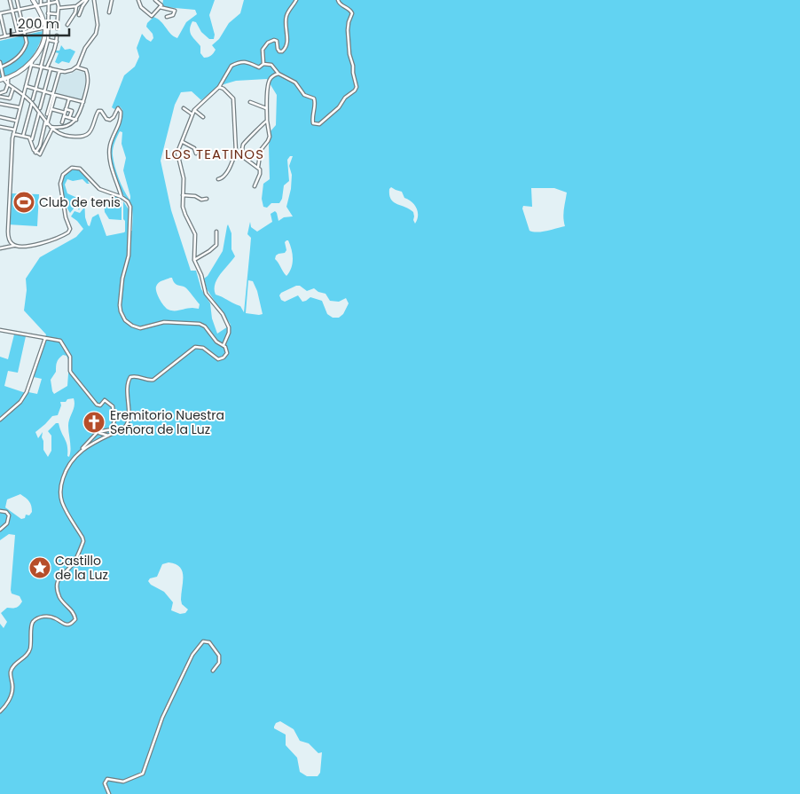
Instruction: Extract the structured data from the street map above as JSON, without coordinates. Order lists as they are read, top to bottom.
{
  "districts": ["LOS TEATINOS"],
  "places": {
    "sports": ["Club de tenis"],
    "church": ["Eremitorio Nuestra Señora de la Luz"],
    "place": ["Castillo de la Luz"]
  },
  "scale_bar": "200 m"
}
